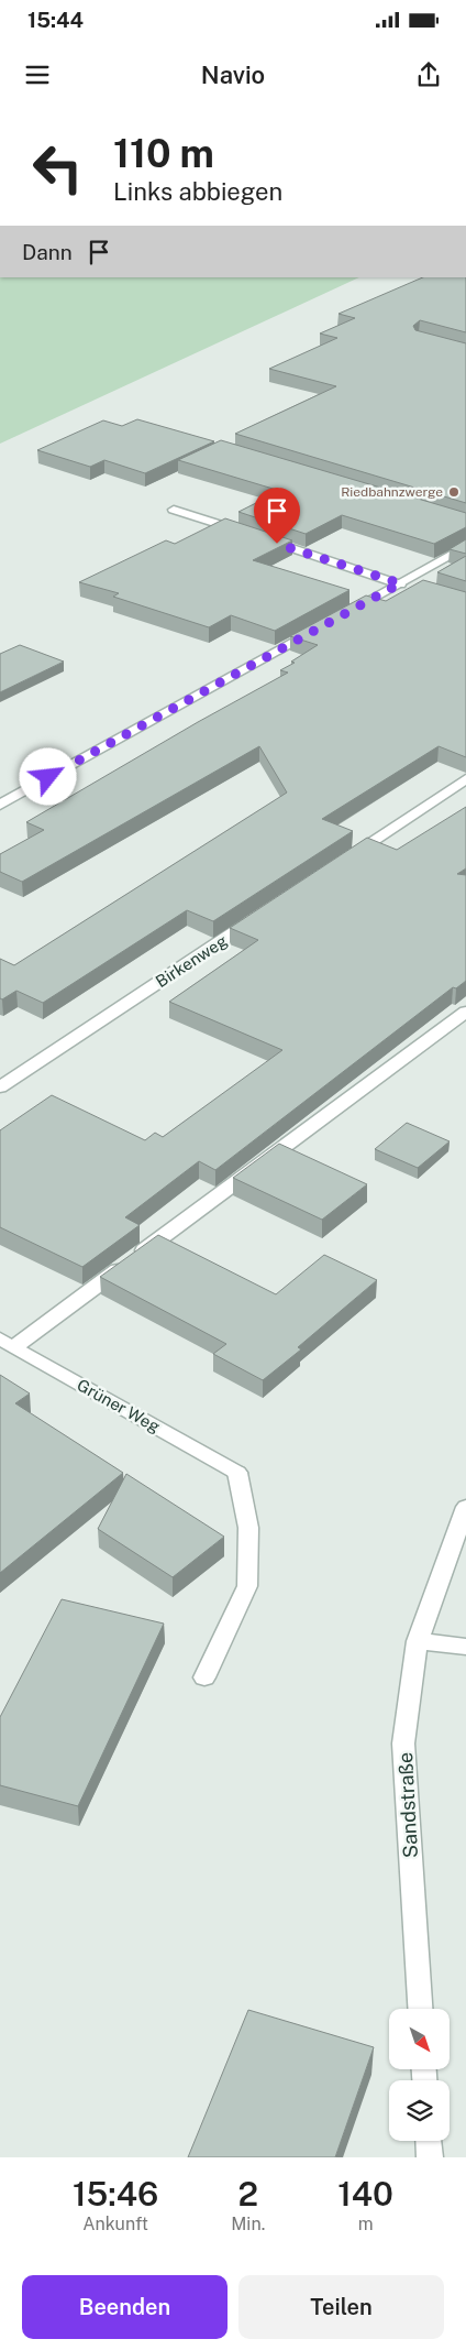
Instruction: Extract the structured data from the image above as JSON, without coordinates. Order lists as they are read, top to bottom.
{
  "streets": {
    "street": ["Birkenweg", "Grüner Weg", "Sandstraße"]
  },
  "places": ["Riedbahnzwerge"],
  "north": "bottom right",
  "page": {
    "status": "15:44",
    "header": "Navio",
    "turn": ["110 m", "Links abbiegen"],
    "then": "Dann",
    "eta": [
      "15:46",
      "Ankunft",
      "2",
      "Min.",
      "140",
      "m"
    ],
    "buttons": ["Beenden", "Teilen"]
  }
}
